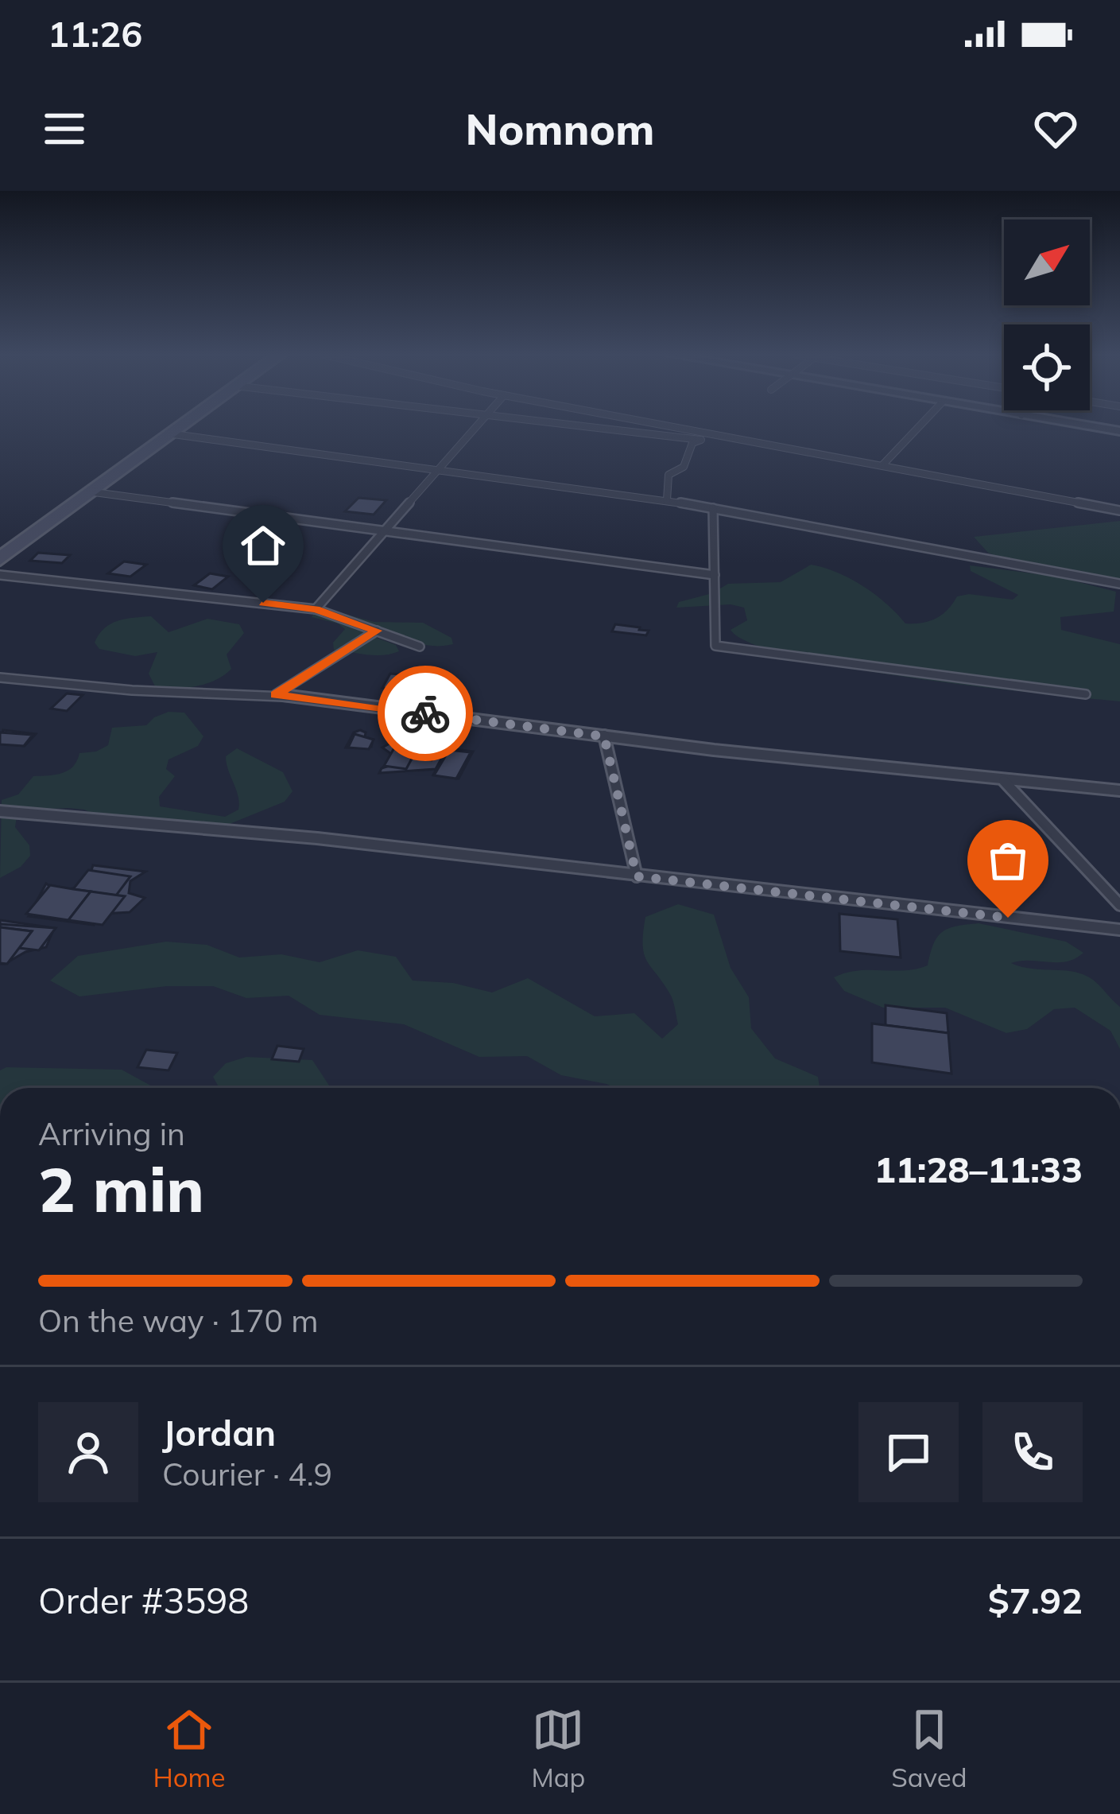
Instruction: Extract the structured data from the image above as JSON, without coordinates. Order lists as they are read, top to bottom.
{
  "north": "top right",
  "page": {
    "status": "11:26",
    "header": "Nomnom",
    "heading": ["2 min", "Arriving in", "11:28–11:33"],
    "panel": [
      "Jordan",
      "Courier · 4.9",
      "Order #3598",
      "$7.92"
    ],
    "bar": "On the way · 170 m",
    "tabs": ["Home", "Map", "Saved"]
  }
}
